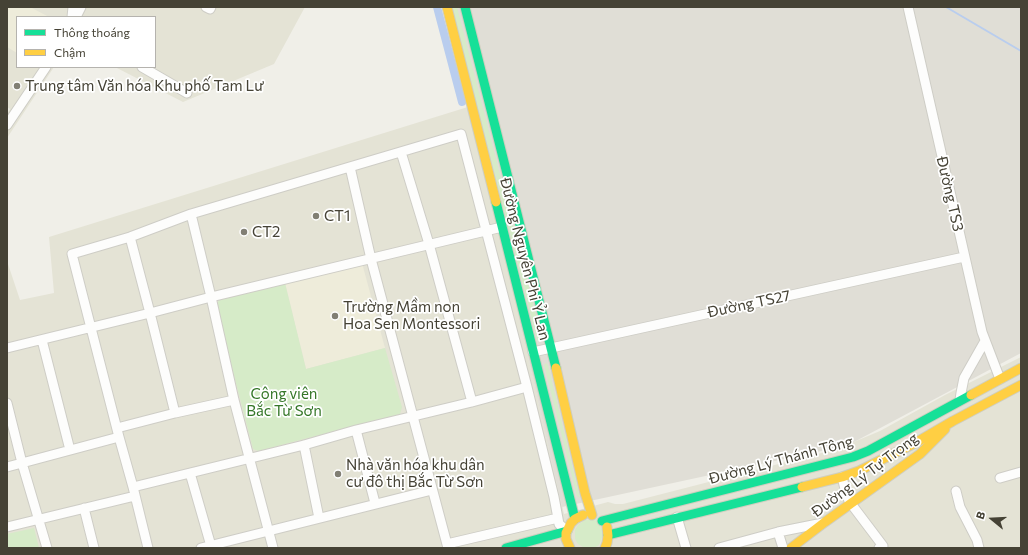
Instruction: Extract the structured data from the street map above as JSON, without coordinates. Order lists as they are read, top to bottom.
{
  "streets": {
    "main road": ["Đường Nguyên Phi Ỷ Lan", "Đường Lý Thánh Tông", "Đường Lý Tự Trọng"],
    "street": ["Đường TS3", "Đường TS27"]
  },
  "crossings": [
    ["Đường TS3", "Đường TS27"],
    ["Đường TS3", "Đường Lý Thánh Tông"],
    ["Đường Nguyên Phi Ỷ Lan", "Đường TS27"],
    ["Đường Lý Thánh Tông", "Đường Lý Tự Trọng"]
  ],
  "parks": ["Công viên Bắc Từ Sơn"],
  "places": [
    "Trung tâm Văn hóa Khu phố Tam Lư",
    "CT1",
    "CT2",
    "Trường Mầm non Hoa Sen Montessori",
    "Nhà văn hóa khu dân cư đô thị Bắc Từ Sơn"
  ],
  "legend": ["Thông thoáng", "Chậm"],
  "north": "left"
}
